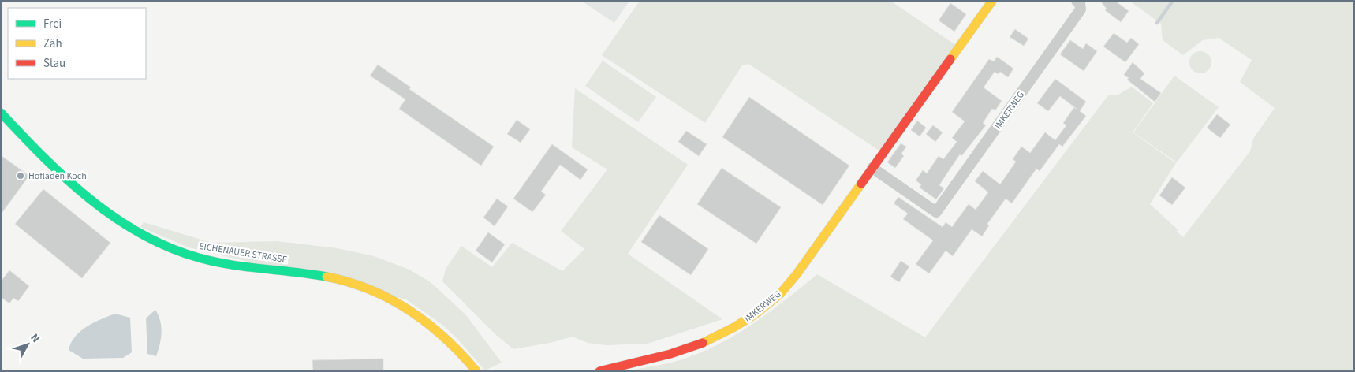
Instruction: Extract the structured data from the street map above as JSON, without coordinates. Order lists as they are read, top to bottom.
{
  "streets": {
    "street": ["IMKERWEG", "EICHENAUER STRASSE"]
  },
  "places": ["Hofladen Koch"],
  "legend": ["Frei", "Zäh", "Stau"],
  "north": "top right"
}
